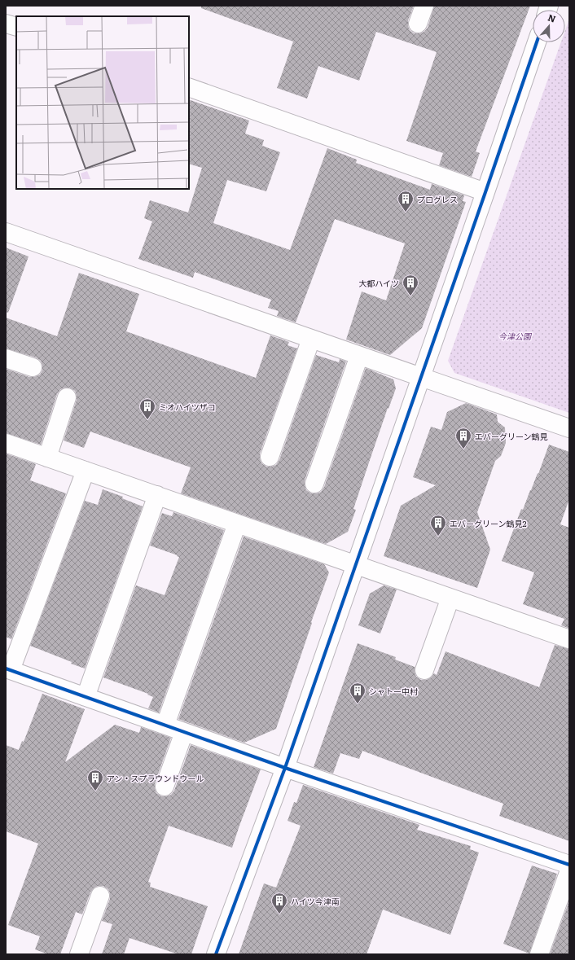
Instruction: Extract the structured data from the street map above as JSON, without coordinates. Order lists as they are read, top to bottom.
{
  "parks": ["今津公園"],
  "places": {
    "building": [
      "プログレス",
      "大都ハイツ",
      "ミオハイツザコ",
      "エバーグリーン鶴見",
      "エバーグリーン鶴見2",
      "シャトー中村",
      "アン・スプラウンドウール",
      "ハイツ今津南"
    ]
  },
  "north": "top"
}
